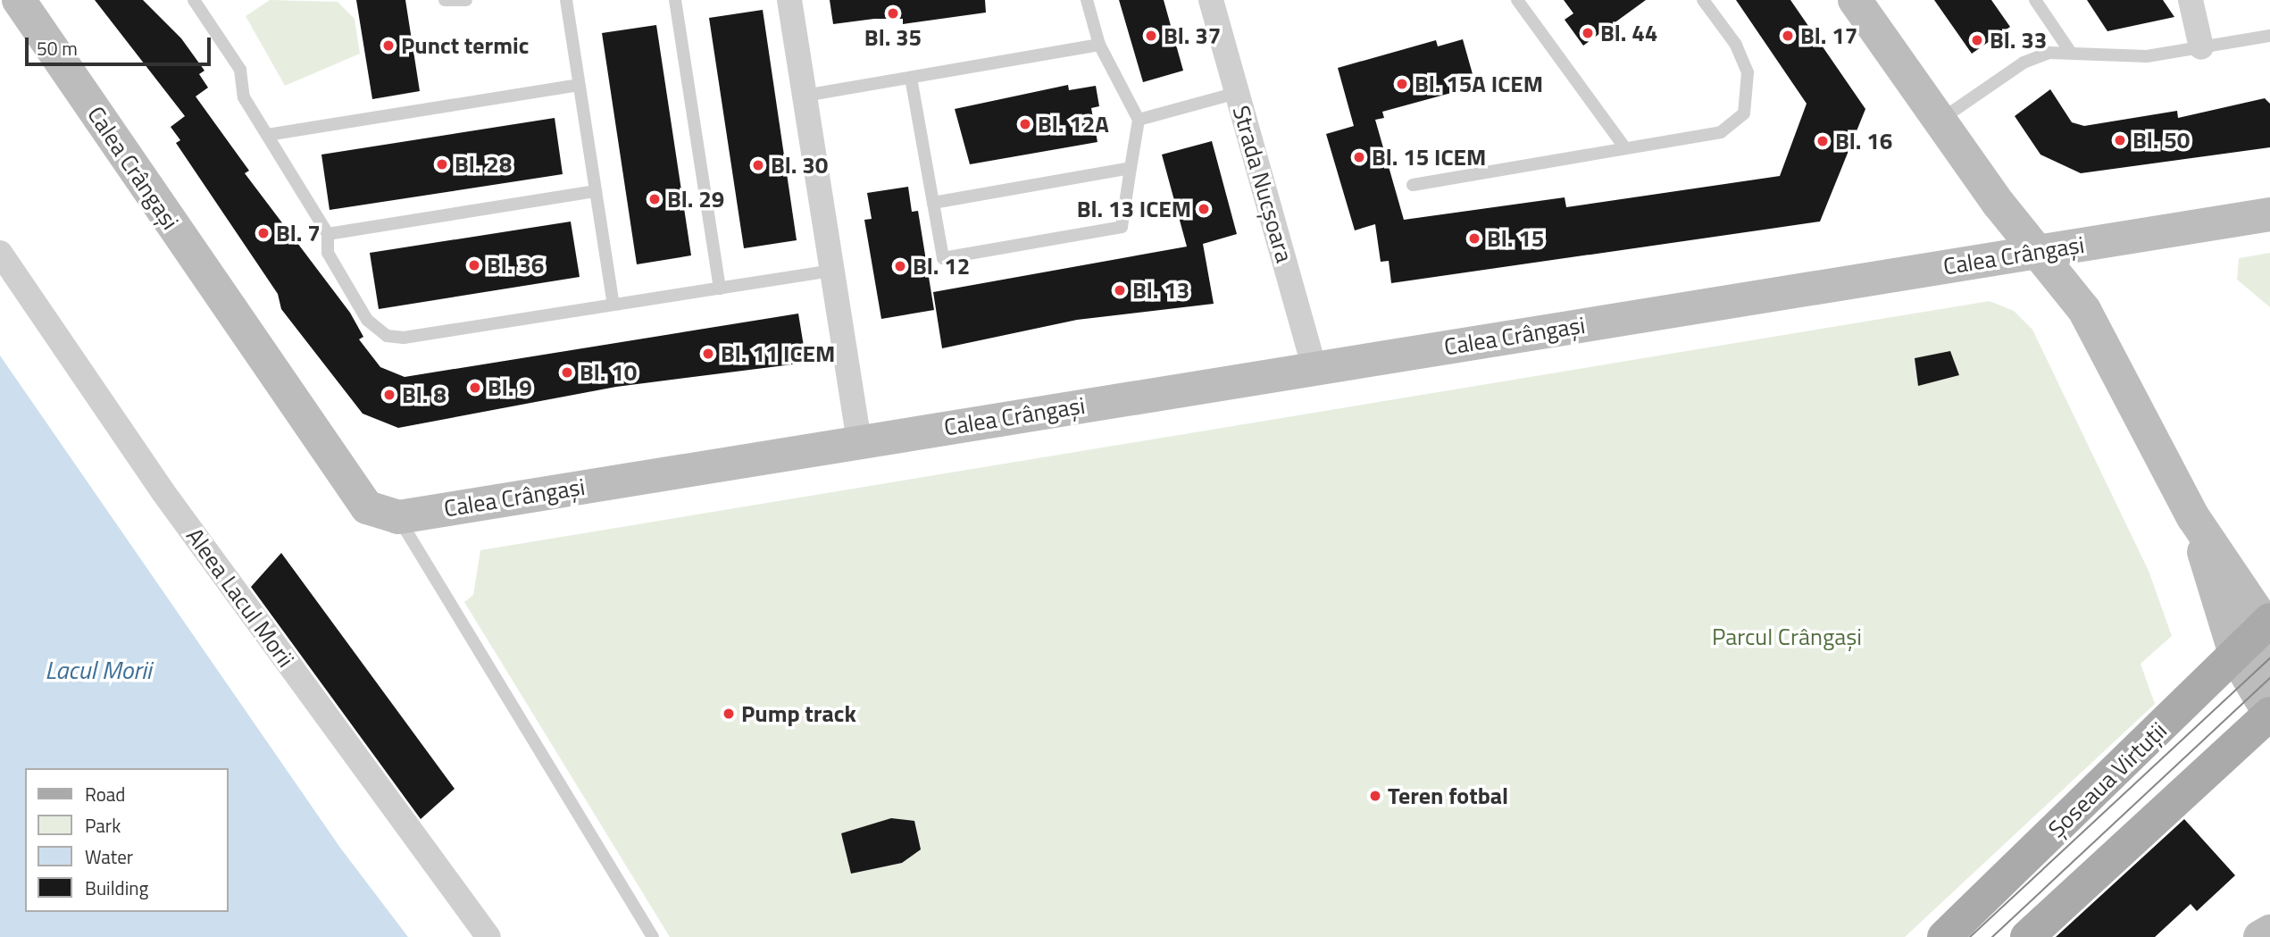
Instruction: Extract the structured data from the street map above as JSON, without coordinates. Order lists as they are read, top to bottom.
{
  "streets": {
    "main road": ["Șoseaua Virtuții"],
    "street": ["Calea Crângași", "Strada Nucșoara", "Aleea Lacul Morii"]
  },
  "crossings": [
    ["Calea Crângași", "Strada Nucșoara"]
  ],
  "water": ["Lacul Morii"],
  "parks": ["Parcul Crângași"],
  "places": [
    "Bl. 35",
    "Bl. 44",
    "Bl. 37",
    "Bl. 17",
    "Bl. 33",
    "Punct termic",
    "Bl. 15A ICEM",
    "Bl. 12A",
    "Bl. 50",
    "Bl. 16",
    "Bl. 15 ICEM",
    "Bl. 28",
    "Bl. 30",
    "Bl. 29",
    "Bl. 13 ICEM",
    "Bl. 7",
    "Bl. 15",
    "Bl. 36",
    "Bl. 12",
    "Bl. 13",
    "Bl. 11 ICEM",
    "Bl. 10",
    "Bl. 9",
    "Bl. 8",
    "Pump track",
    "Teren fotbal"
  ],
  "legend": [
    "Road",
    "Park",
    "Water",
    "Building"
  ],
  "scale_bar": "50 m"
}
